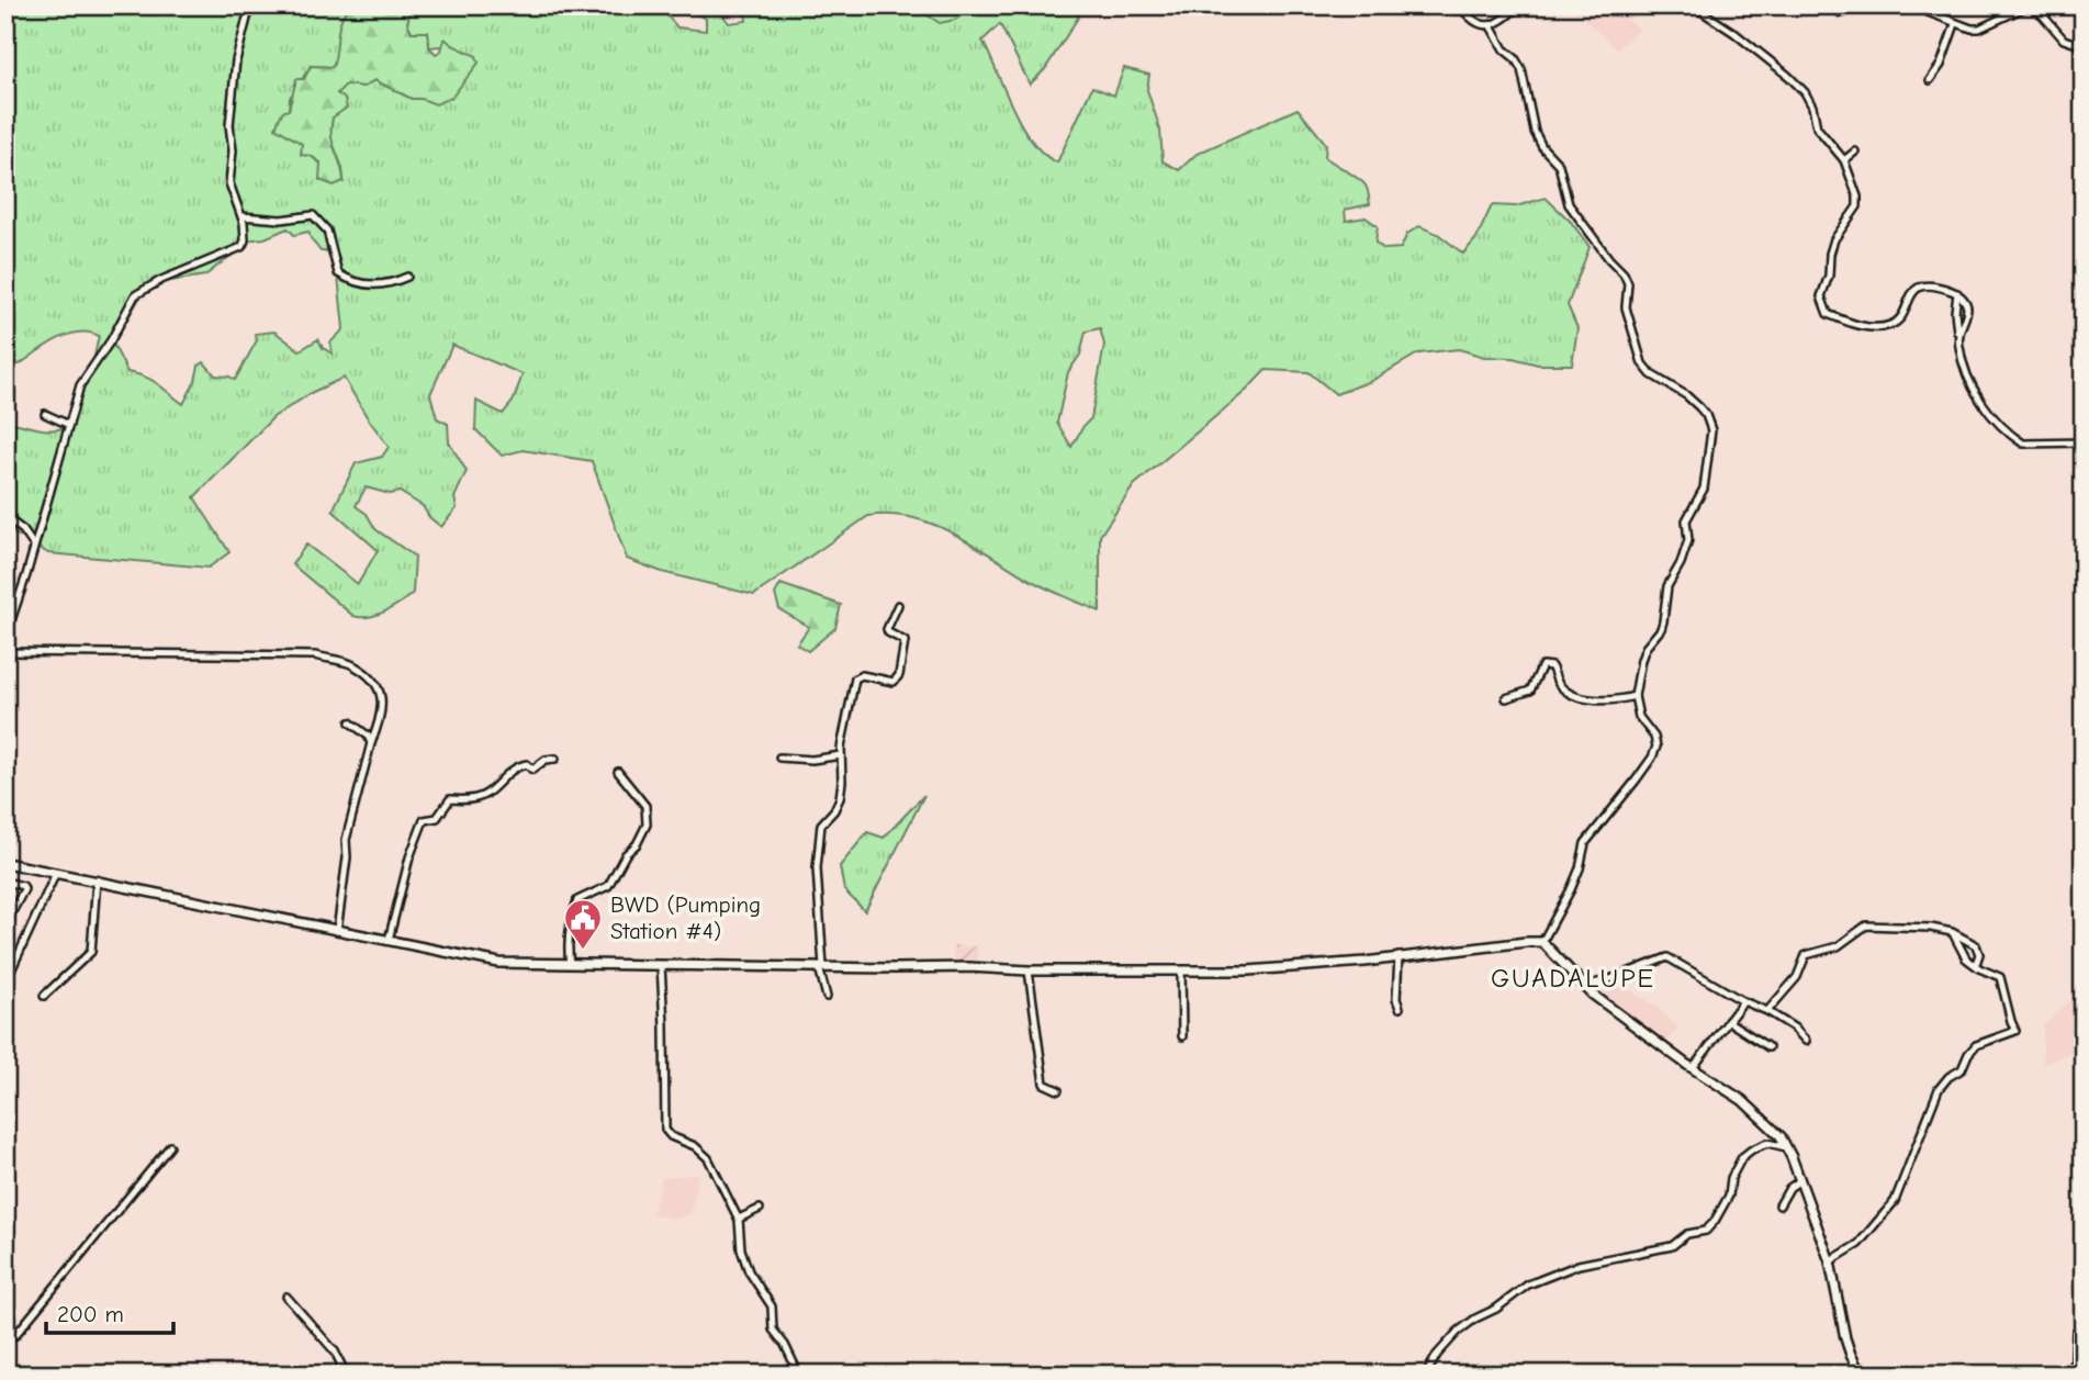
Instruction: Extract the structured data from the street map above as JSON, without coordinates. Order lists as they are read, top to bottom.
{
  "districts": ["GUADALUPE"],
  "places": {
    "public building": ["BWD (Pumping Station #4)"]
  },
  "scale_bar": "200 m"
}
